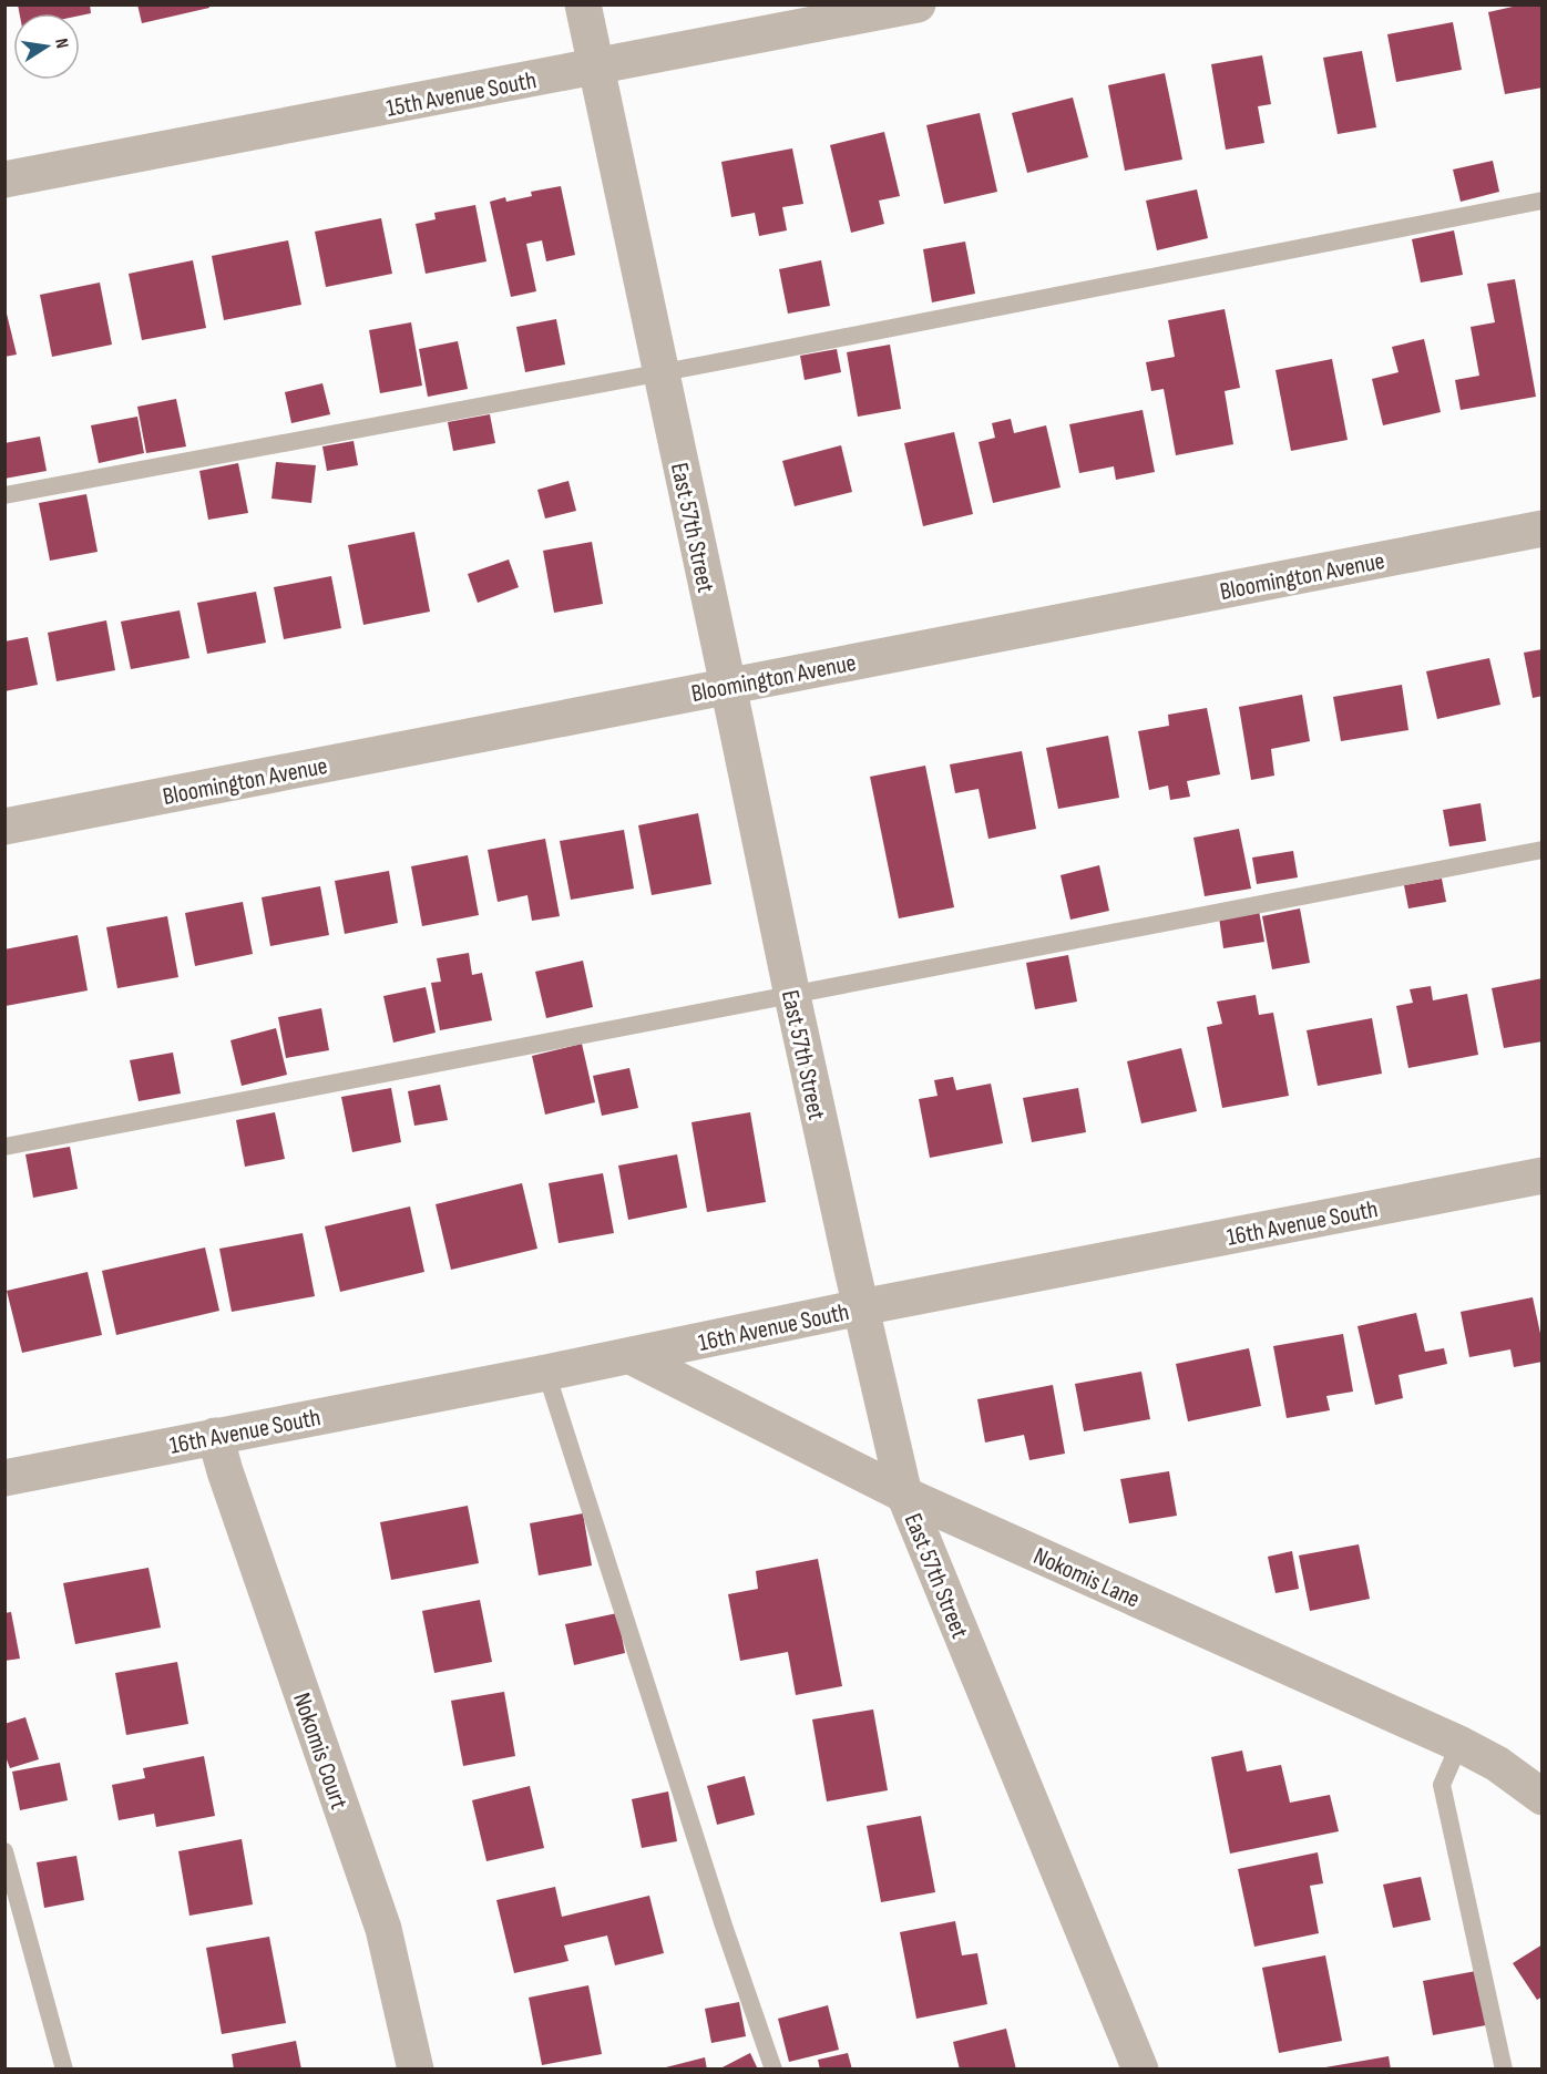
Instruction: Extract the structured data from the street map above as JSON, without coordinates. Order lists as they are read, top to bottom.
{
  "streets": {
    "street": [
      "15th Avenue South",
      "East 57th Street",
      "Bloomington Avenue",
      "16th Avenue South",
      "Nokomis Lane",
      "Nokomis Court"
    ]
  },
  "crossings": [
    ["15th Avenue South", "East 57th Street"],
    ["East 57th Street", "Bloomington Avenue"],
    ["East 57th Street", "16th Avenue South"],
    ["East 57th Street", "Nokomis Lane"],
    ["16th Avenue South", "Nokomis Lane"],
    ["16th Avenue South", "Nokomis Court"]
  ],
  "north": "right"
}
